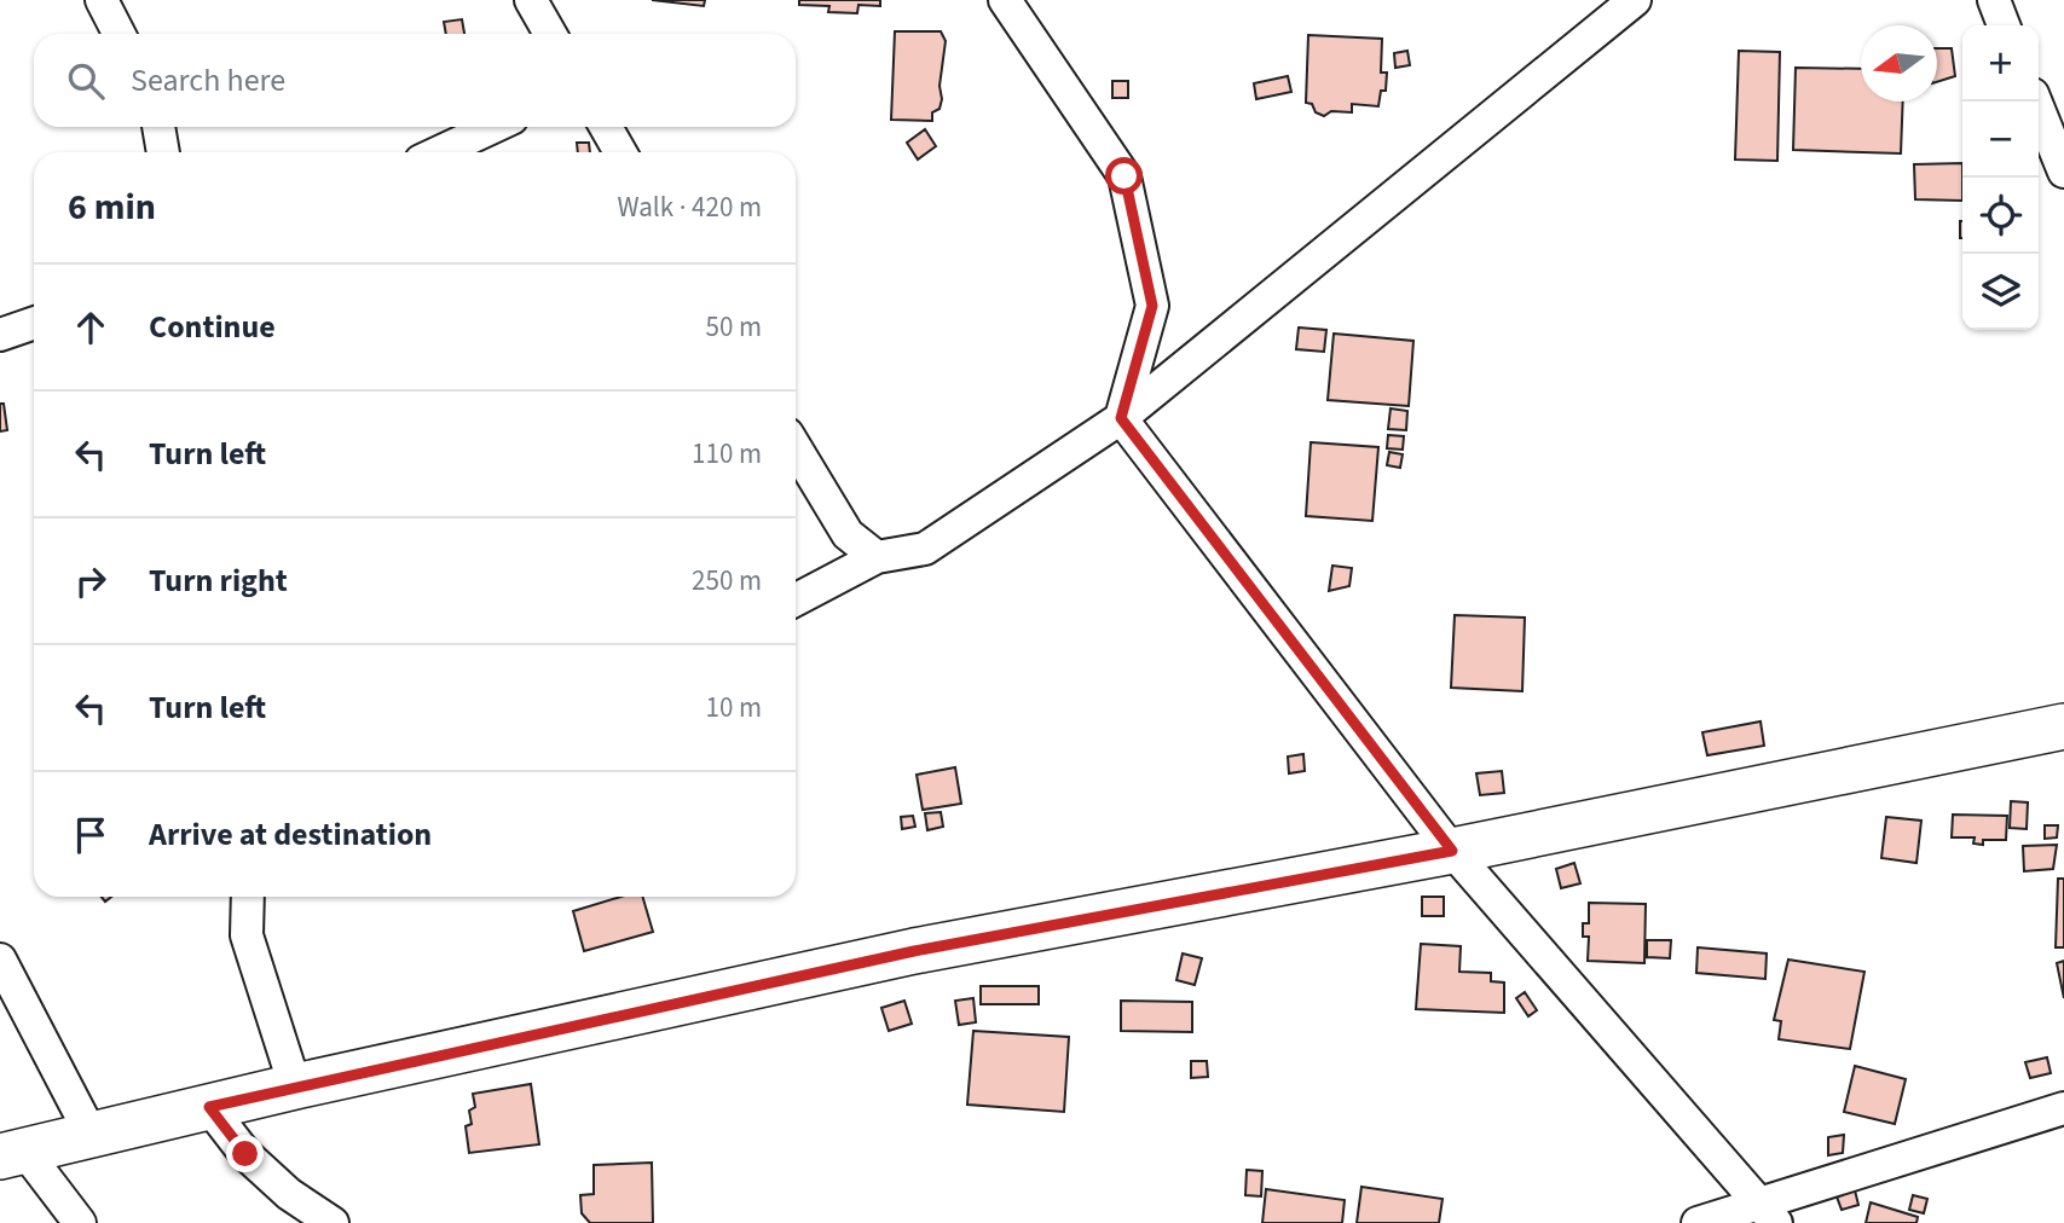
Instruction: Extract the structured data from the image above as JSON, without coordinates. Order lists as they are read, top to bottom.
{
  "north": "left",
  "page": {
    "map_buttons": ["+", "−"],
    "search": "Search here",
    "heading": ["6 min", "Walk · 420 m"],
    "list": [
      ["Continue", "50 m"],
      ["Turn left", "110 m"],
      ["Turn right", "250 m"],
      ["Turn left", "10 m"],
      "Arrive at destination"
    ]
  }
}
